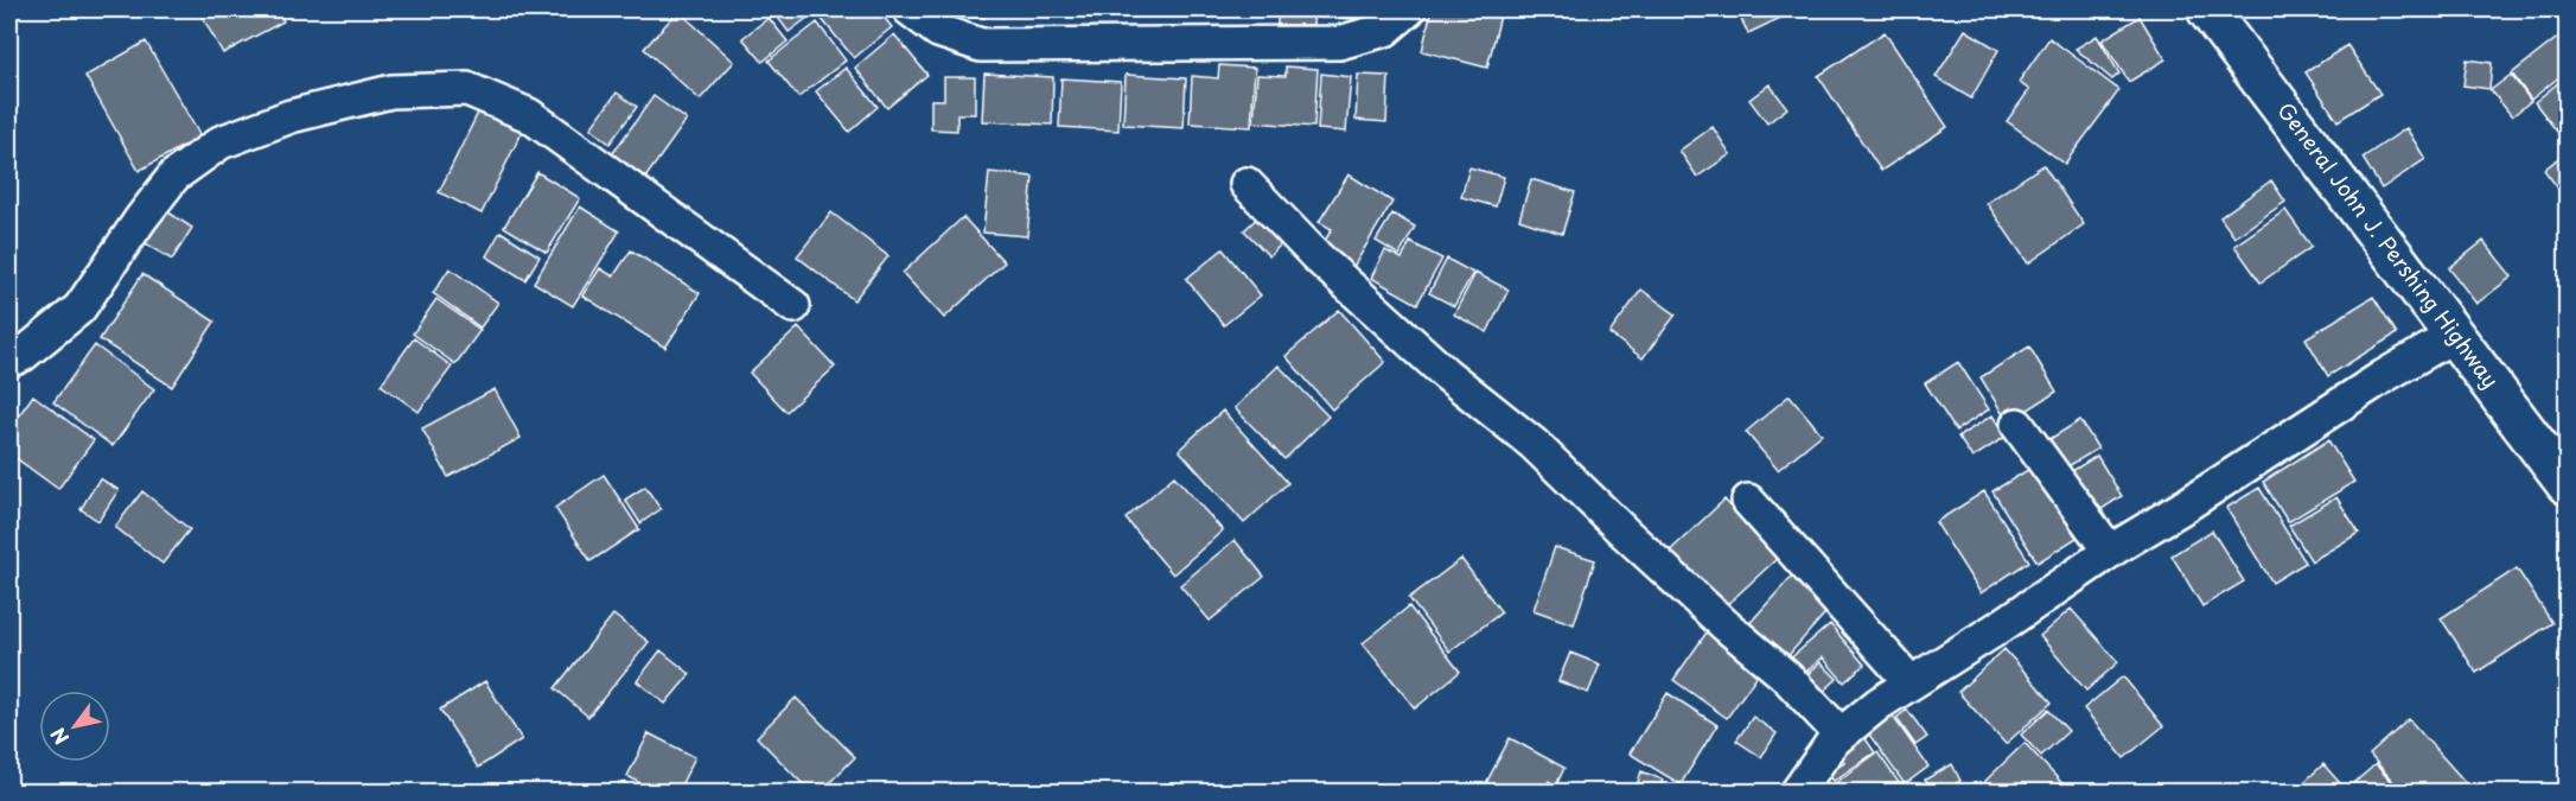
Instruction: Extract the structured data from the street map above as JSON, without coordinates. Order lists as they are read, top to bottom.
{
  "streets": {
    "main road": ["General John J. Pershing Highway"]
  },
  "north": "bottom left"
}
